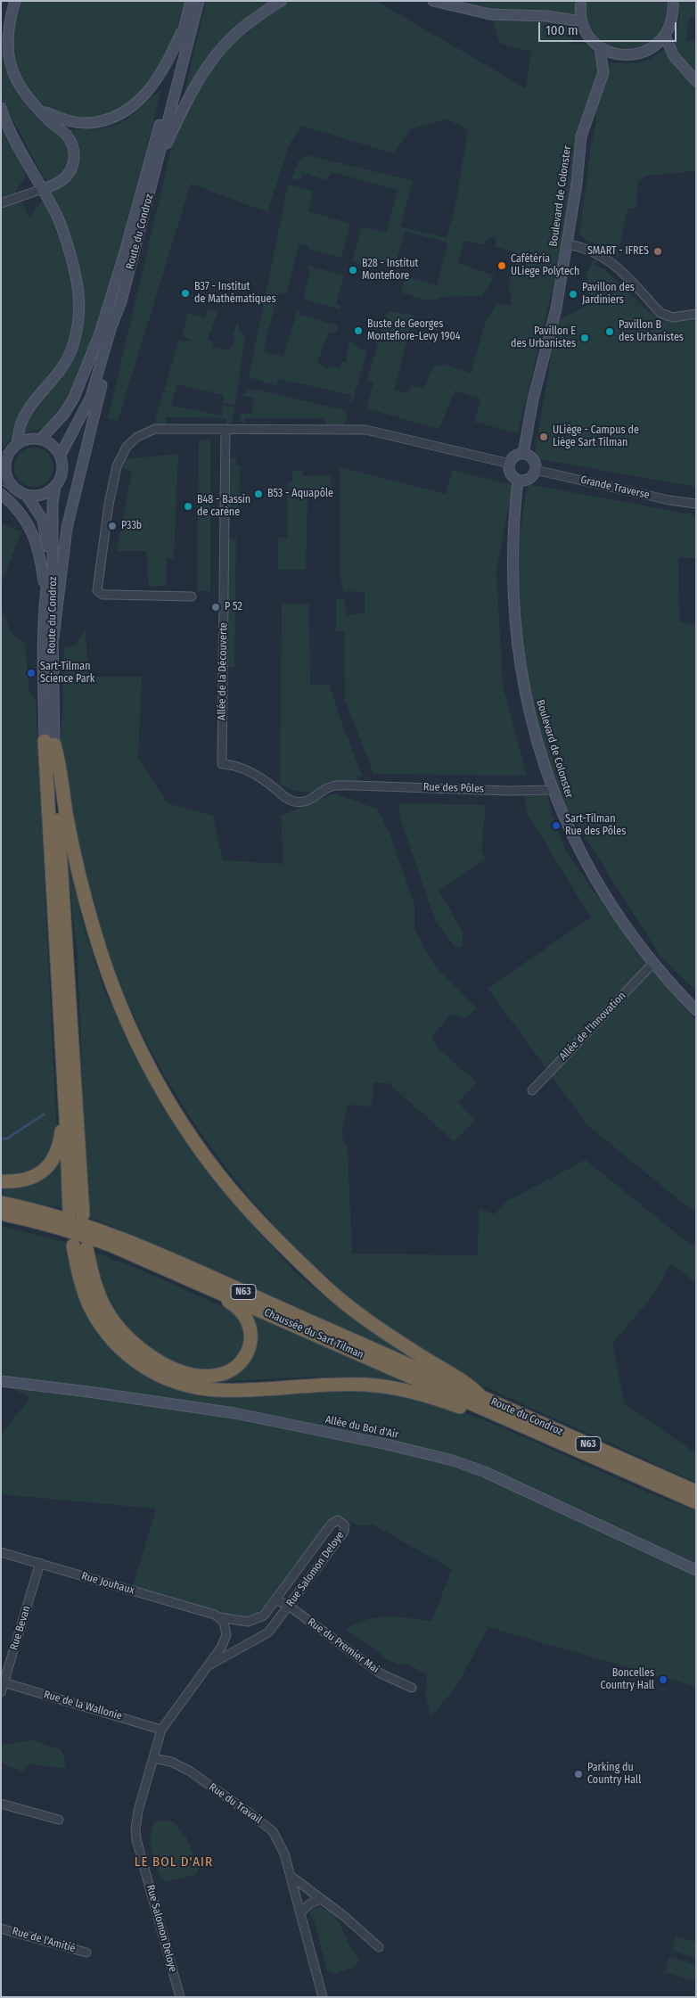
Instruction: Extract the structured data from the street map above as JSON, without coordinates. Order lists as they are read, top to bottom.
{
  "streets": {
    "highway": ["Route du Condroz", "N63", "Chaussée du Sart Tilman"],
    "main road": ["Boulevard de Colonster", "Allée du Bol d'Air"],
    "street": [
      "Grande Traverse",
      "Allée de la Découverte",
      "Rue des Pôles",
      "Allée de l'Innovation",
      "Rue Salomon Deloye",
      "Rue Jouhaux",
      "Rue Bevan",
      "Rue du Premier Mai",
      "Rue de la Wallonie",
      "Rue du Travail",
      "Rue de l'Amitié"
    ]
  },
  "crossings": [
    ["Boulevard de Colonster", "Grande Traverse"],
    ["Boulevard de Colonster", "Rue des Pôles"],
    ["Boulevard de Colonster", "Allée de l'Innovation"],
    ["Route du Condroz", "Chaussée du Sart Tilman"],
    ["Allée de la Découverte", "Rue des Pôles"],
    ["Rue Salomon Deloye", "Rue Jouhaux"],
    ["Rue Salomon Deloye", "Rue du Premier Mai"],
    ["Rue Salomon Deloye", "Rue de la Wallonie"],
    ["Rue Salomon Deloye", "Rue du Travail"],
    ["Rue Jouhaux", "Rue Bevan"],
    ["Rue Bevan", "Rue de la Wallonie"]
  ],
  "districts": ["LE BOL D'AIR"],
  "places": [
    "SMART - IFRES",
    "Cafétéria ULiege Polytech",
    "B28 - Institut Montefiore",
    "B37 - Institut de Mathématiques",
    "Pavillon des Jardiniers",
    "Buste de Georges Montefiore-Levy 1904",
    "Pavillon B des Urbanistes",
    "Pavillon E des Urbanistes",
    "ULiège - Campus de Liège Sart Tilman",
    "B53 - Aquapôle",
    "B48 - Bassin de carène",
    "P33b",
    "P 52",
    "Sart-Tilman Science Park",
    "Sart-Tilman Rue des Pôles",
    "Boncelles Country Hall",
    "Parking du Country Hall"
  ],
  "scale_bar": "100 m"
}
